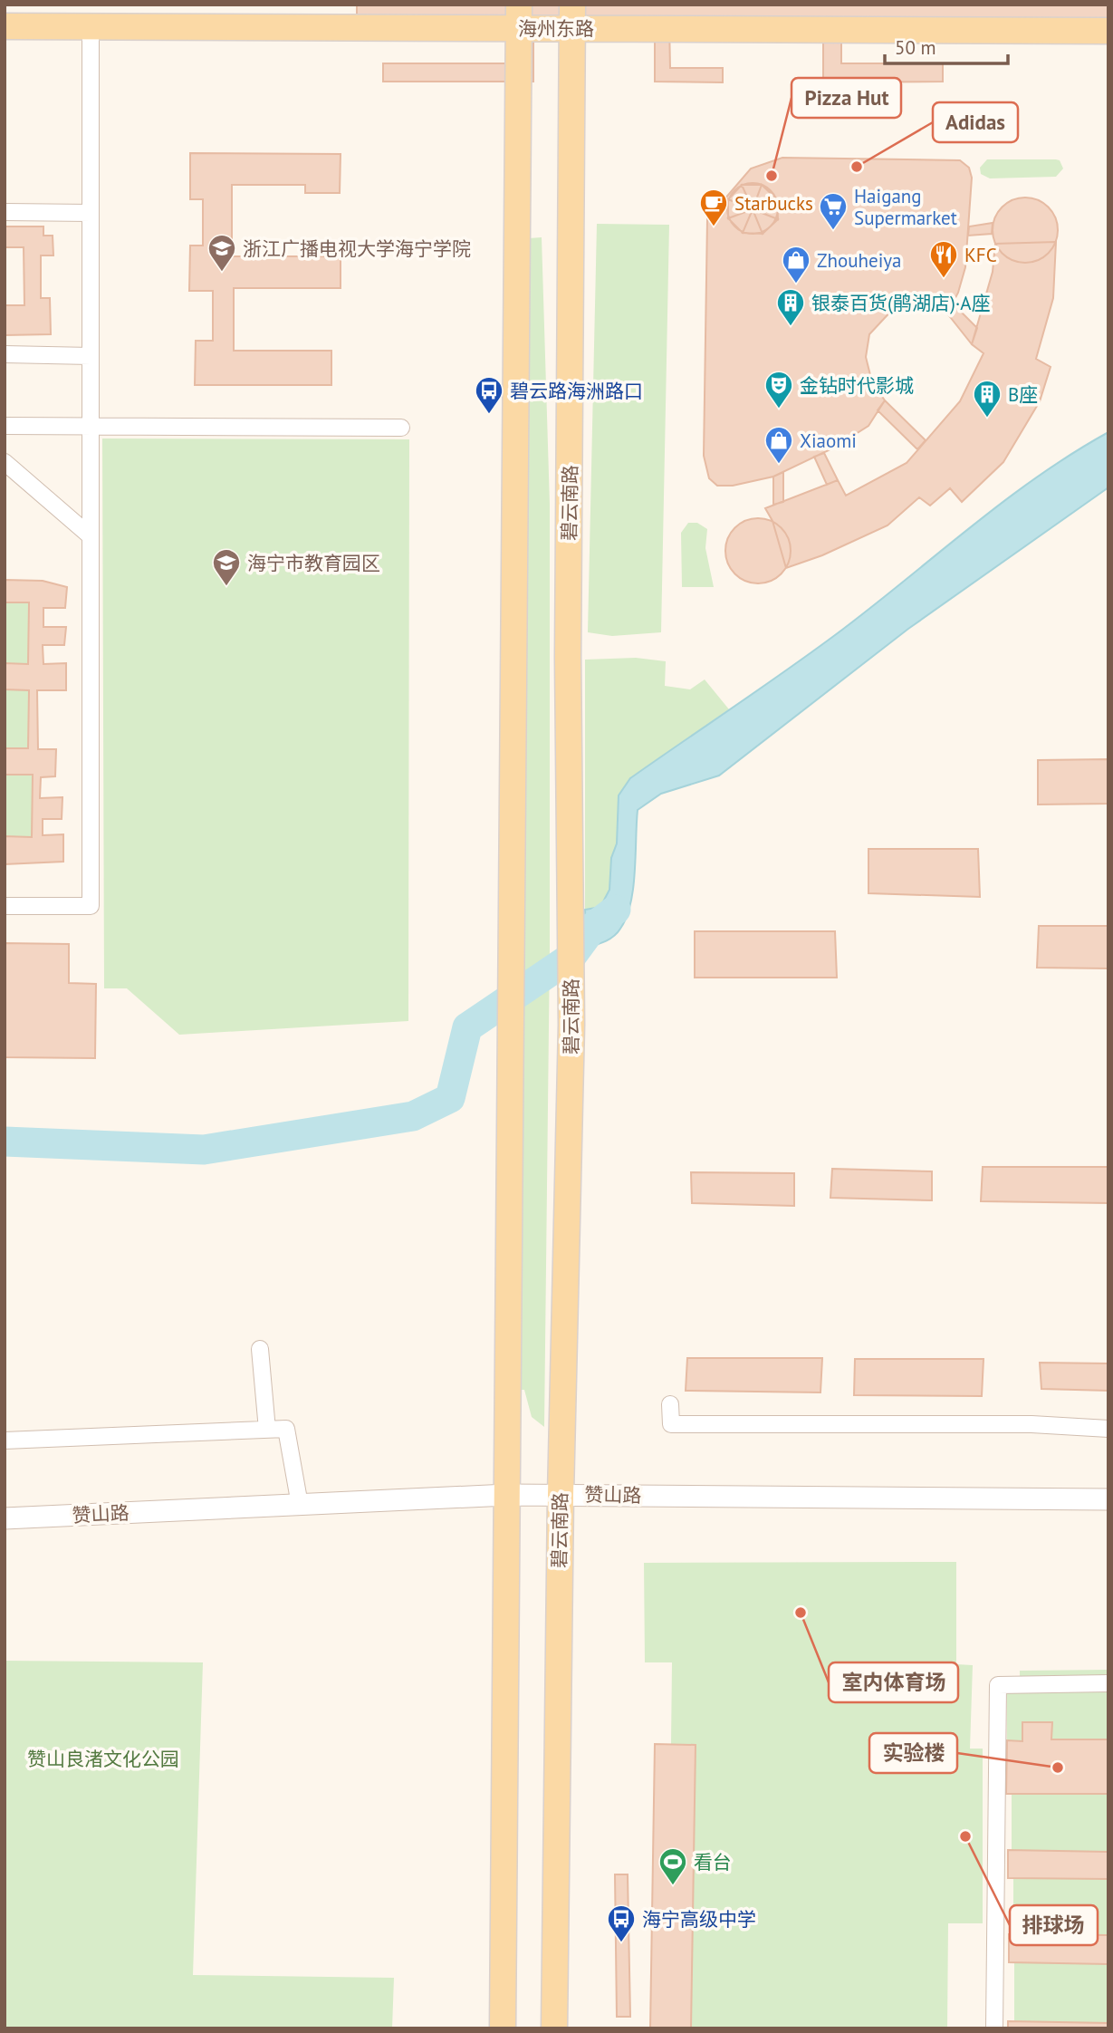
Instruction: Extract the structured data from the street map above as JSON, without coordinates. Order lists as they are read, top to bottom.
{
  "streets": {
    "main road": ["海州东路", "碧云南路"],
    "street": ["赞山路"]
  },
  "crossings": [
    ["海州东路", "碧云南路"],
    ["碧云南路", "赞山路"]
  ],
  "parks": ["赞山良渚文化公园"],
  "places": {
    "other": [
      "Adidas",
      "Pizza Hut",
      "室内体育场",
      "实验楼",
      "排球场"
    ],
    "cafe": ["Starbucks"],
    "supermarket": ["Haigang Supermarket"],
    "school or university": ["浙江广播电视大学海宁学院", "海宁市教育园区"],
    "restaurant": ["KFC"],
    "shop": ["Zhouheiya", "Xiaomi"],
    "building": ["银泰百货(鹃湖店)·A座", "B座"],
    "theatre": ["金钻时代影城"],
    "bus stop": ["碧云路海洲路口", "海宁高级中学"],
    "sports": ["看台"]
  },
  "scale_bar": "50 m"
}
